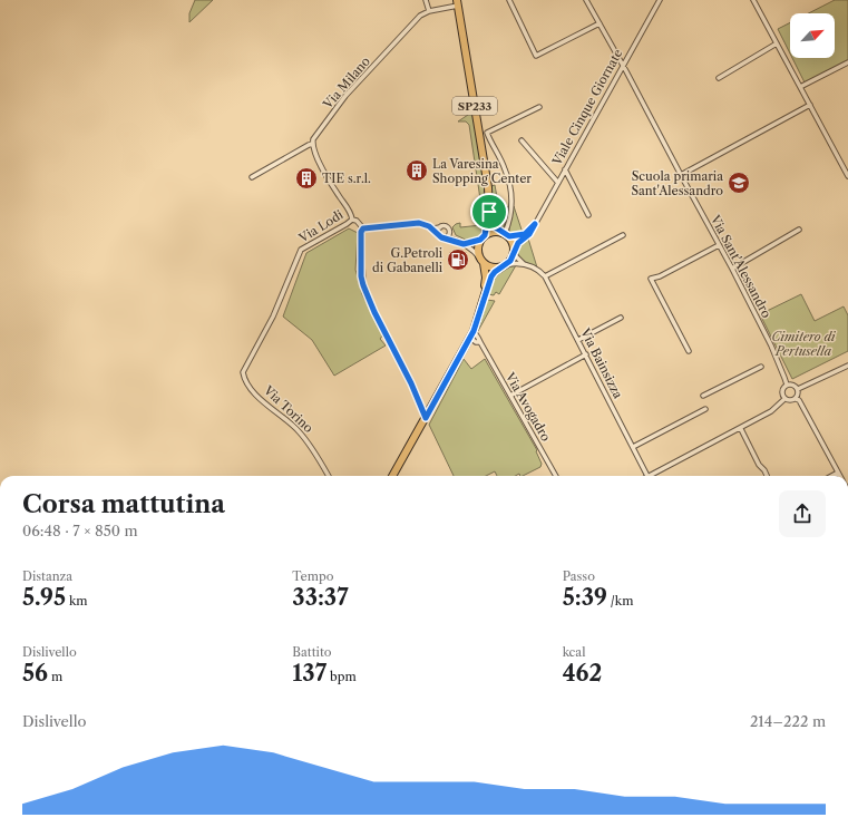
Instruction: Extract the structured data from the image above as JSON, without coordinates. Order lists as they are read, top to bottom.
{
  "streets": {
    "main road": ["SP233"],
    "street": [
      "Via Milano",
      "Viale Cinque Giornate",
      "Via Lodi",
      "Via Sant'Alessandro",
      "Via Bainsizza",
      "Via Avogadro",
      "Via Torino"
    ]
  },
  "crossings": [
    ["Via Milano", "SP233"],
    ["Via Milano", "Via Lodi"],
    ["SP233", "Viale Cinque Giornate"],
    ["SP233", "Via Avogadro"],
    ["Viale Cinque Giornate", "Via Sant'Alessandro"],
    ["Via Lodi", "Via Torino"]
  ],
  "parks": ["Cimitero di Pertusella"],
  "places": {
    "building": ["La Varesina Shopping Center", "TIE s.r.l."],
    "school or university": ["Scuola primaria Sant'Alessandro"],
    "fuel station": ["G.Petroli di Gabanelli"]
  },
  "north": "top right",
  "page": {
    "heading": ["Corsa mattutina", "06:48 · 7 × 850 m"],
    "stats": [
      ["Distanza", "5.95 km"],
      ["Tempo", "33:37"],
      ["Passo", "5:39 /km"],
      ["Dislivello", "56 m"],
      ["Battito", "137 bpm"],
      ["kcal", "462"]
    ],
    "chart": ["Dislivello", "214–222 m"]
  }
}
